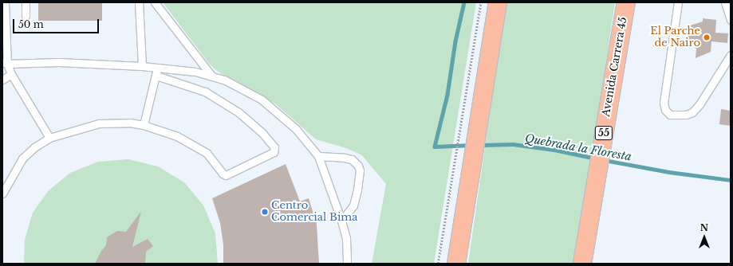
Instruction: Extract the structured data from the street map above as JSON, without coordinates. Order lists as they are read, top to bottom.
{
  "streets": {
    "highway": ["Avenida Carrera 45", "55"]
  },
  "water": ["Quebrada la Floresta"],
  "places": ["El Parche de Nairo", "Centro Comercial Bima"],
  "scale_bar": "50 m",
  "north": "top"
}
